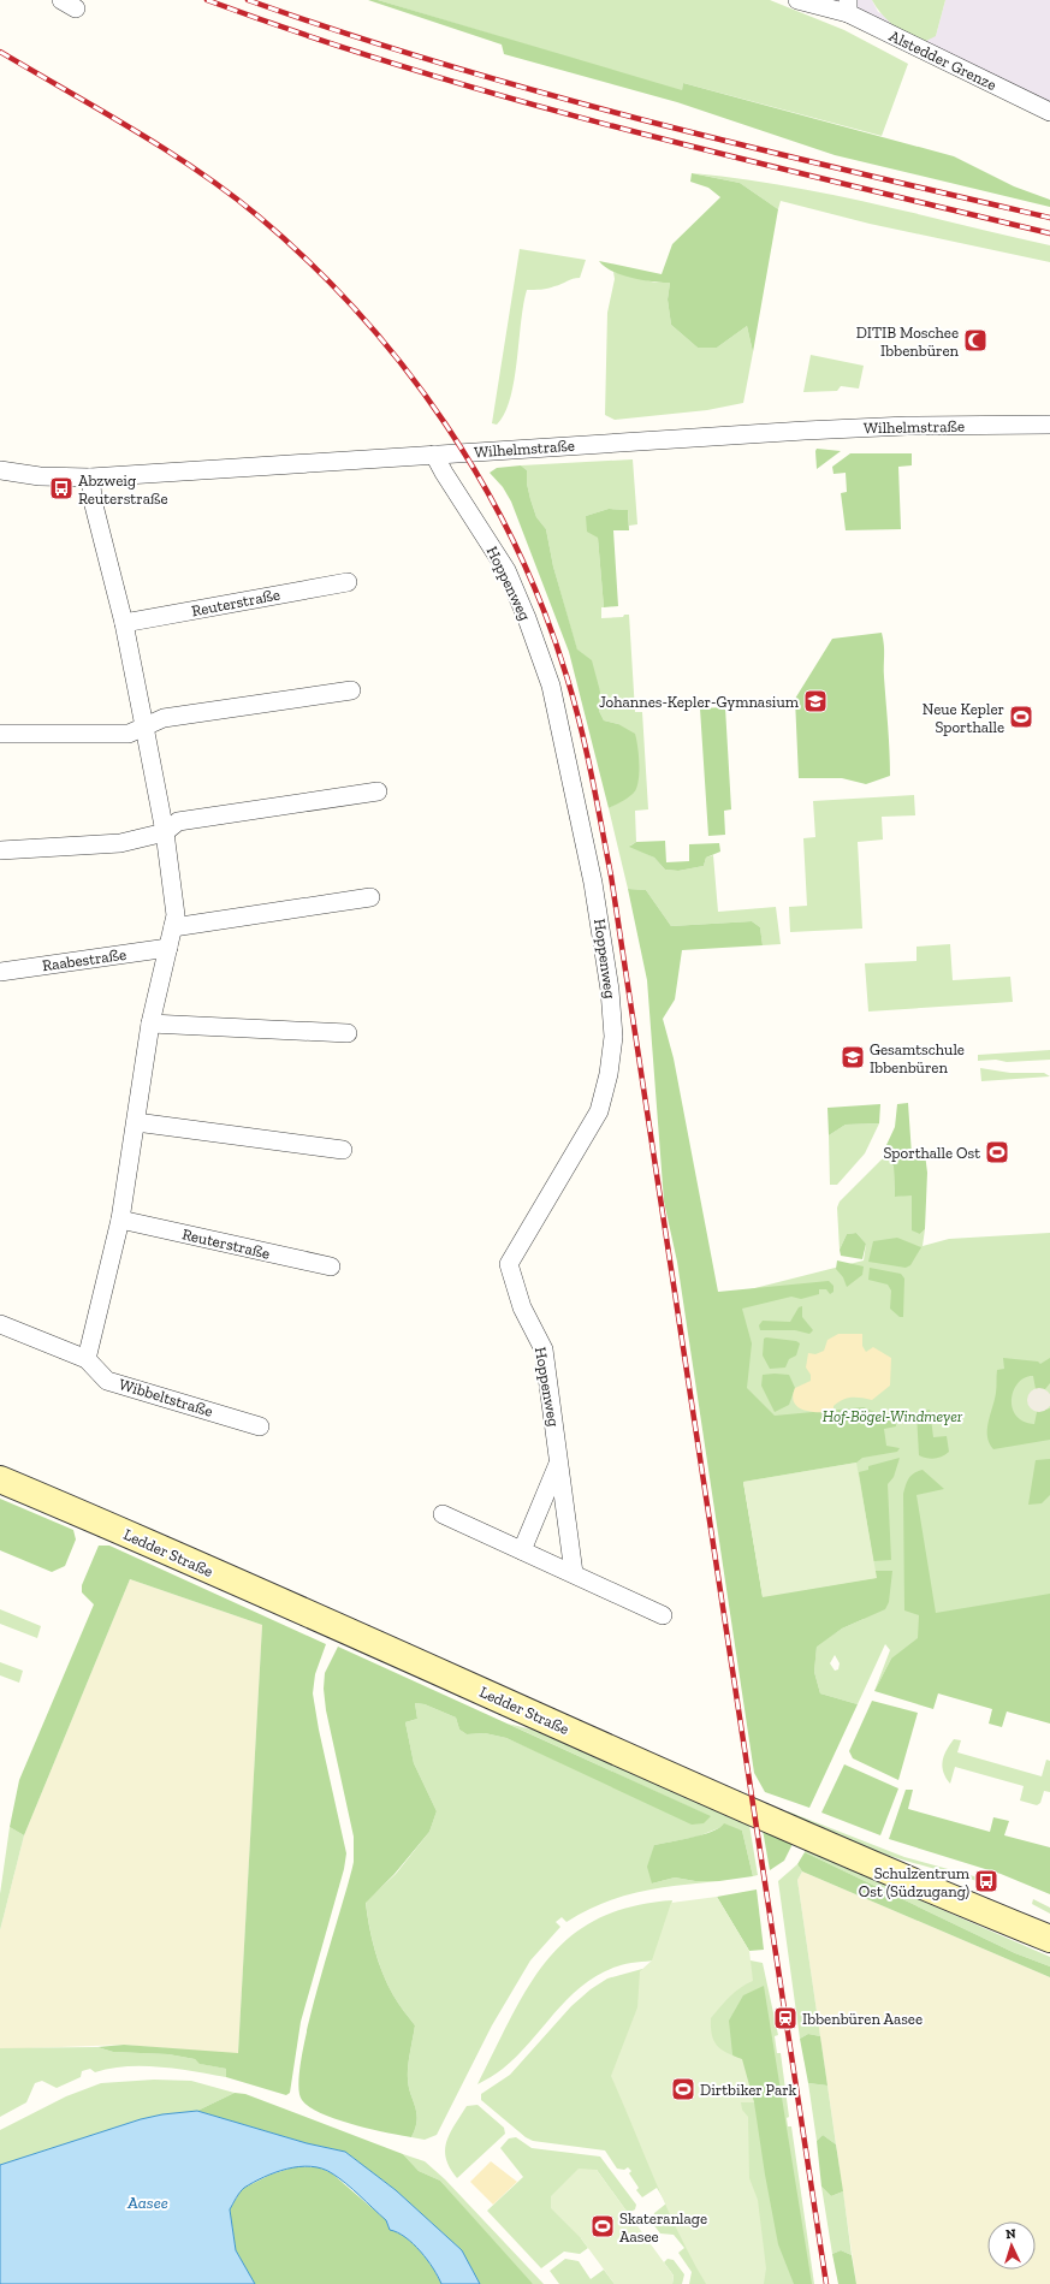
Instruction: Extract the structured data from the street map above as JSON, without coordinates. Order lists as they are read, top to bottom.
{
  "streets": {
    "main road": ["Ledder Straße"],
    "street": [
      "Alstedder Grenze",
      "Wilhelmstraße",
      "Hoppenweg",
      "Reuterstraße",
      "Raabestraße",
      "Wibbeltstraße"
    ]
  },
  "crossings": [
    ["Wilhelmstraße", "Hoppenweg"]
  ],
  "water": ["Aasee"],
  "parks": ["Hof-Bögel-Windmeyer"],
  "places": {
    "mosque": ["DITIB Moschee Ibbenbüren"],
    "bus stop": ["Abzweig Reuterstraße", "Schulzentrum Ost (Südzugang)"],
    "school or university": ["Johannes-Kepler-Gymnasium", "Gesamtschule Ibbenbüren"],
    "sports": [
      "Neue Kepler Sporthalle",
      "Sporthalle Ost",
      "Dirtbiker Park",
      "Skateranlage Aasee"
    ],
    "station": ["Ibbenbüren Aasee"]
  },
  "north": "top"
}
